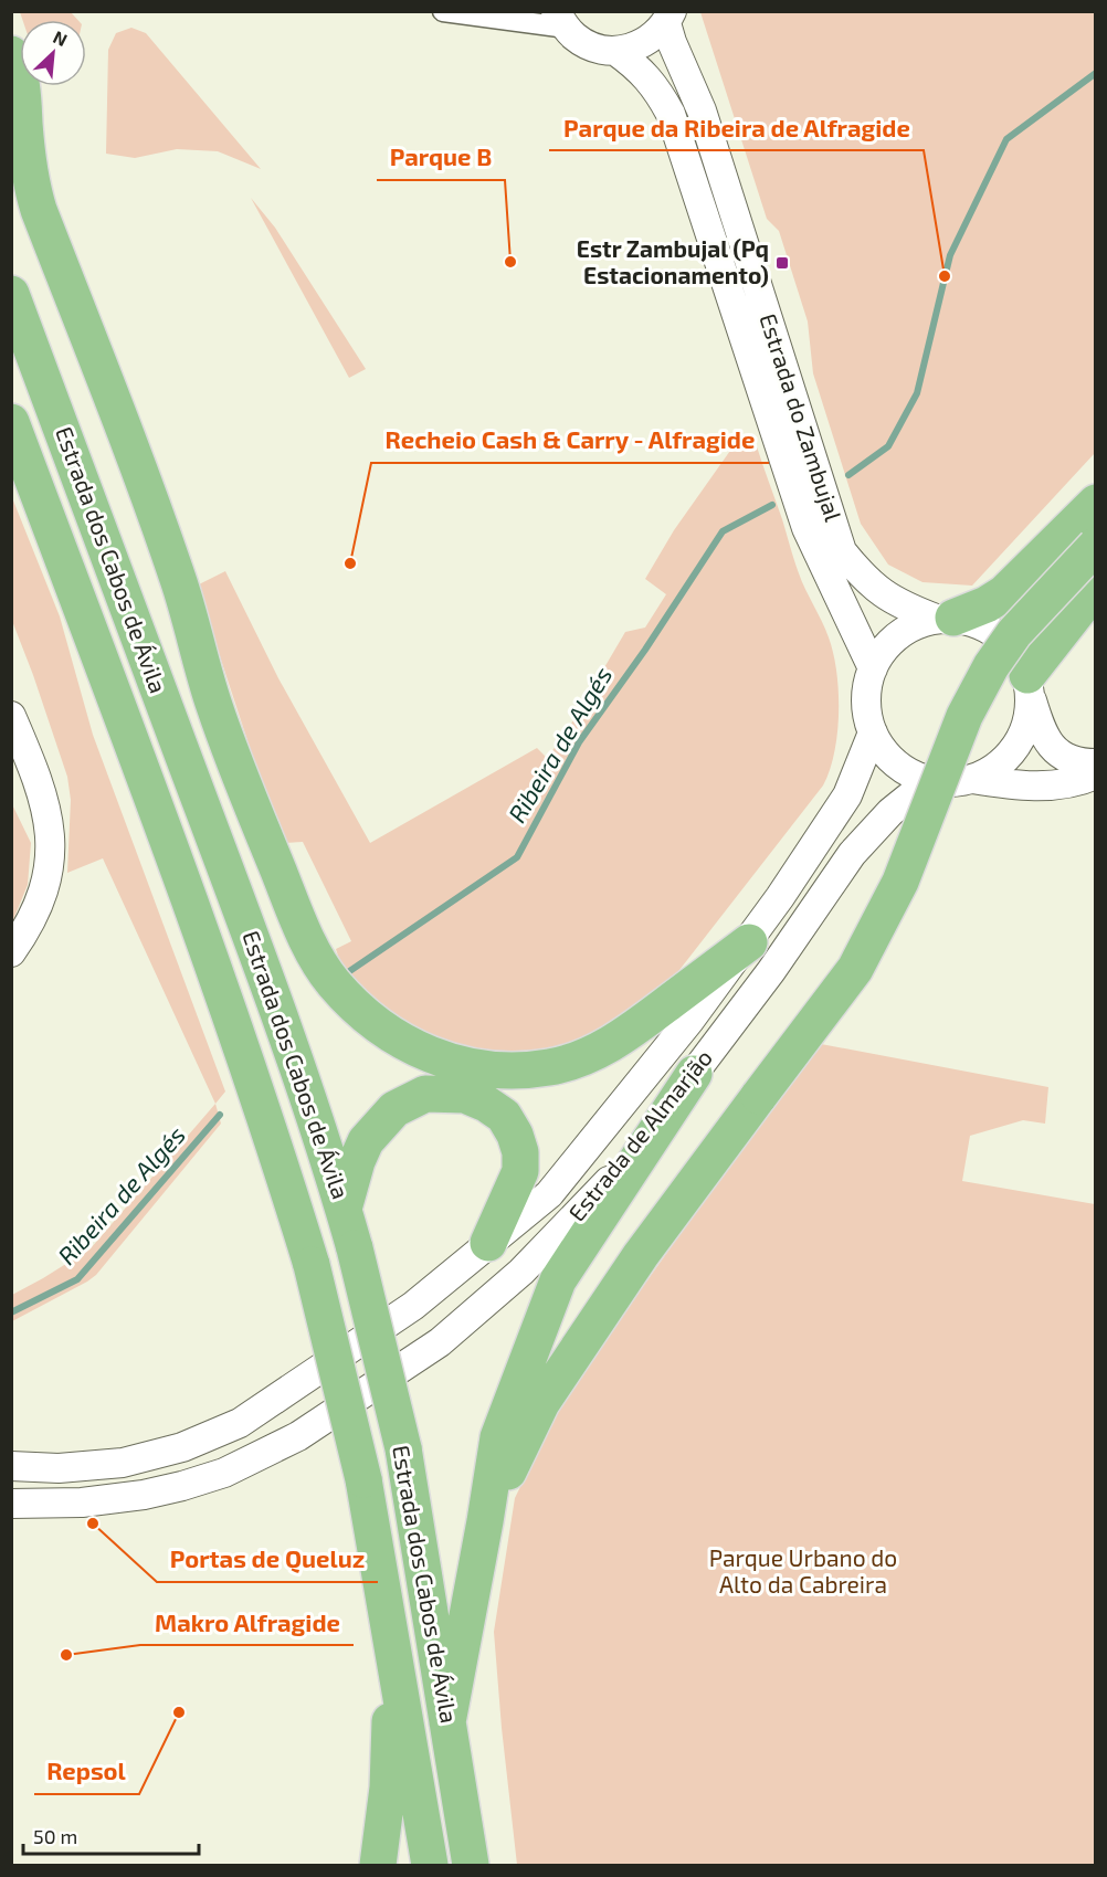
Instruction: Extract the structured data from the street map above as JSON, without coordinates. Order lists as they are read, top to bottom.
{
  "streets": {
    "highway": ["Estrada dos Cabos de Ávila"],
    "street": ["Estrada do Zambujal", "Estrada de Almarjão"]
  },
  "crossings": [
    ["Estrada do Zambujal", "Estrada de Almarjão"]
  ],
  "water": ["Ribeira de Algés"],
  "parks": ["Parque Urbano do Alto da Cabreira"],
  "places": {
    "other": [
      "Parque B",
      "Parque da Ribeira de Alfragide",
      "Recheio Cash & Carry - Alfragide",
      "Portas de Queluz",
      "Makro Alfragide",
      "Repsol"
    ],
    "transit": ["Estr Zambujal (Pq Estacionamento)"]
  },
  "scale_bar": "50 m",
  "north": "top right"
}
